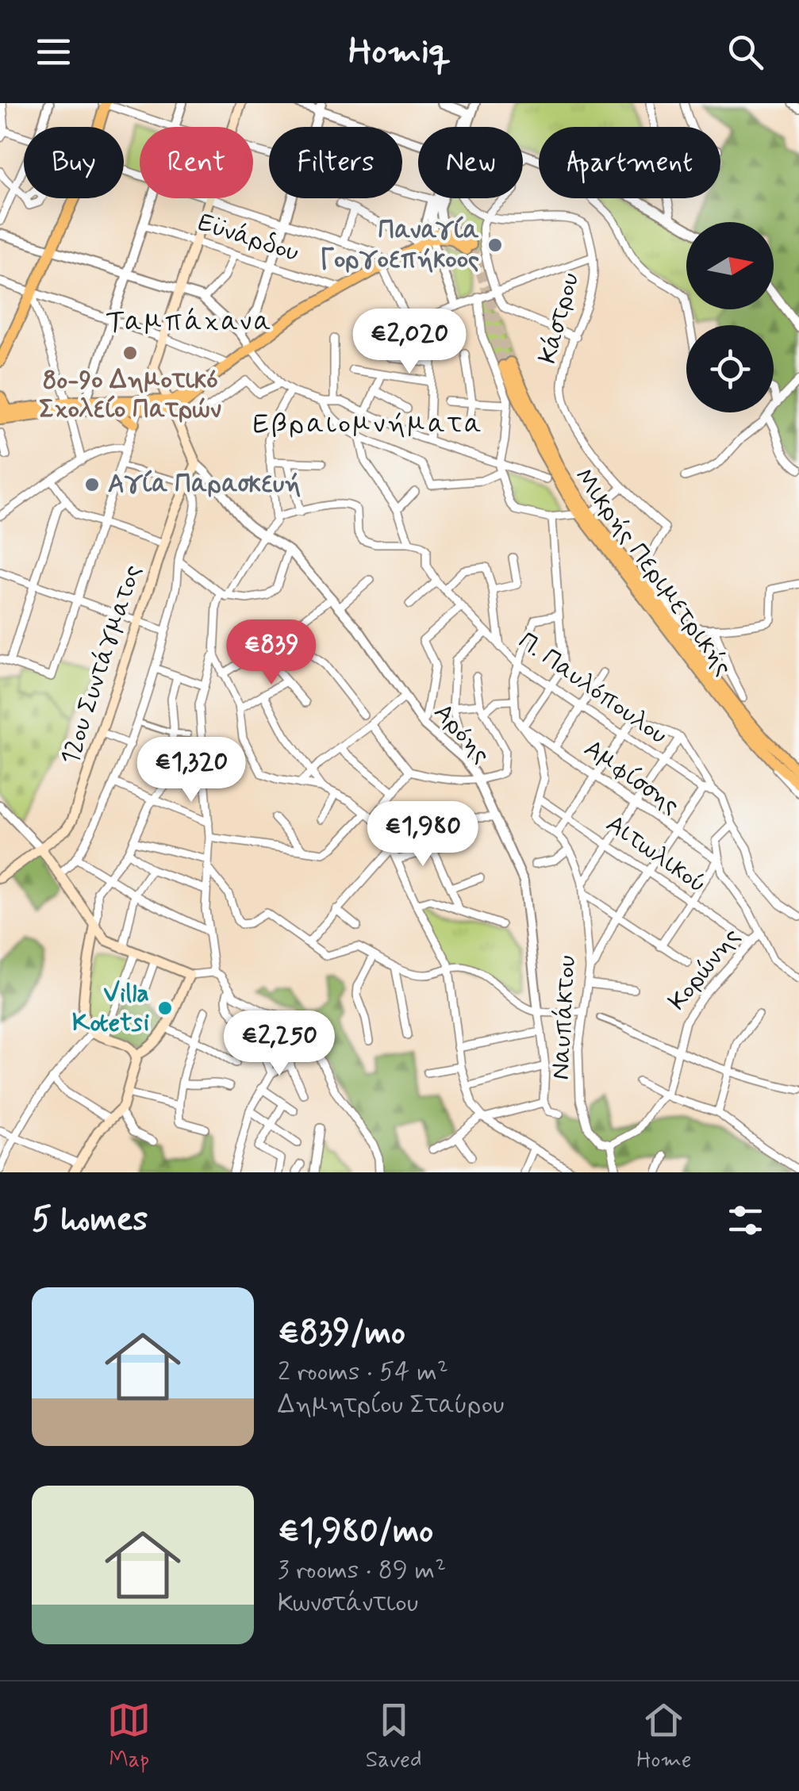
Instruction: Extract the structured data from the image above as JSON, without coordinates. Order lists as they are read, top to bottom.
{
  "streets": {
    "main road": ["Μικρής Περιμετρικής", "12ου Συντάγματος"],
    "street": [
      "Εϋνάρδου",
      "Κάστρου",
      "Π. Παυλόπουλου",
      "Αρόης",
      "Αμφίσσης",
      "Αιτωλικού",
      "Κορώνης",
      "Ναυπάκτου"
    ]
  },
  "crossings": [
    ["12ου Συντάγματος", "Αρόης"],
    ["Αιτωλικού", "Κορώνης"],
    ["Αιτωλικού", "Ναυπάκτου"],
    ["Κορώνης", "Ναυπάκτου"]
  ],
  "districts": ["Ταμπάχανα", "Εβραιομνήματα"],
  "places": [
    "Παναγία Γοργοεπήκοος",
    "8o-9ο Δημοτικό Σχολείο Πατρών",
    "Αγία Παρασκευή",
    "Villa Kotetsi"
  ],
  "north": "right",
  "page": {
    "header": "Homiq",
    "chip": [
      "Buy",
      "Rent",
      "Filters",
      "New",
      "Apartment"
    ],
    "price": [
      "€2,020",
      "€839",
      "€1,320",
      "€1,980",
      "€2,250"
    ],
    "heading": "5 homes",
    "list": [
      {
        "name": "€839/mo",
        "note": "2 rooms · 54 m² · Δημητρίου Σταύρου"
      },
      {
        "name": "€1,980/mo",
        "note": "3 rooms · 89 m² · Κωνστάντιου"
      }
    ],
    "tabs": ["Map", "Saved", "Home"]
  }
}
